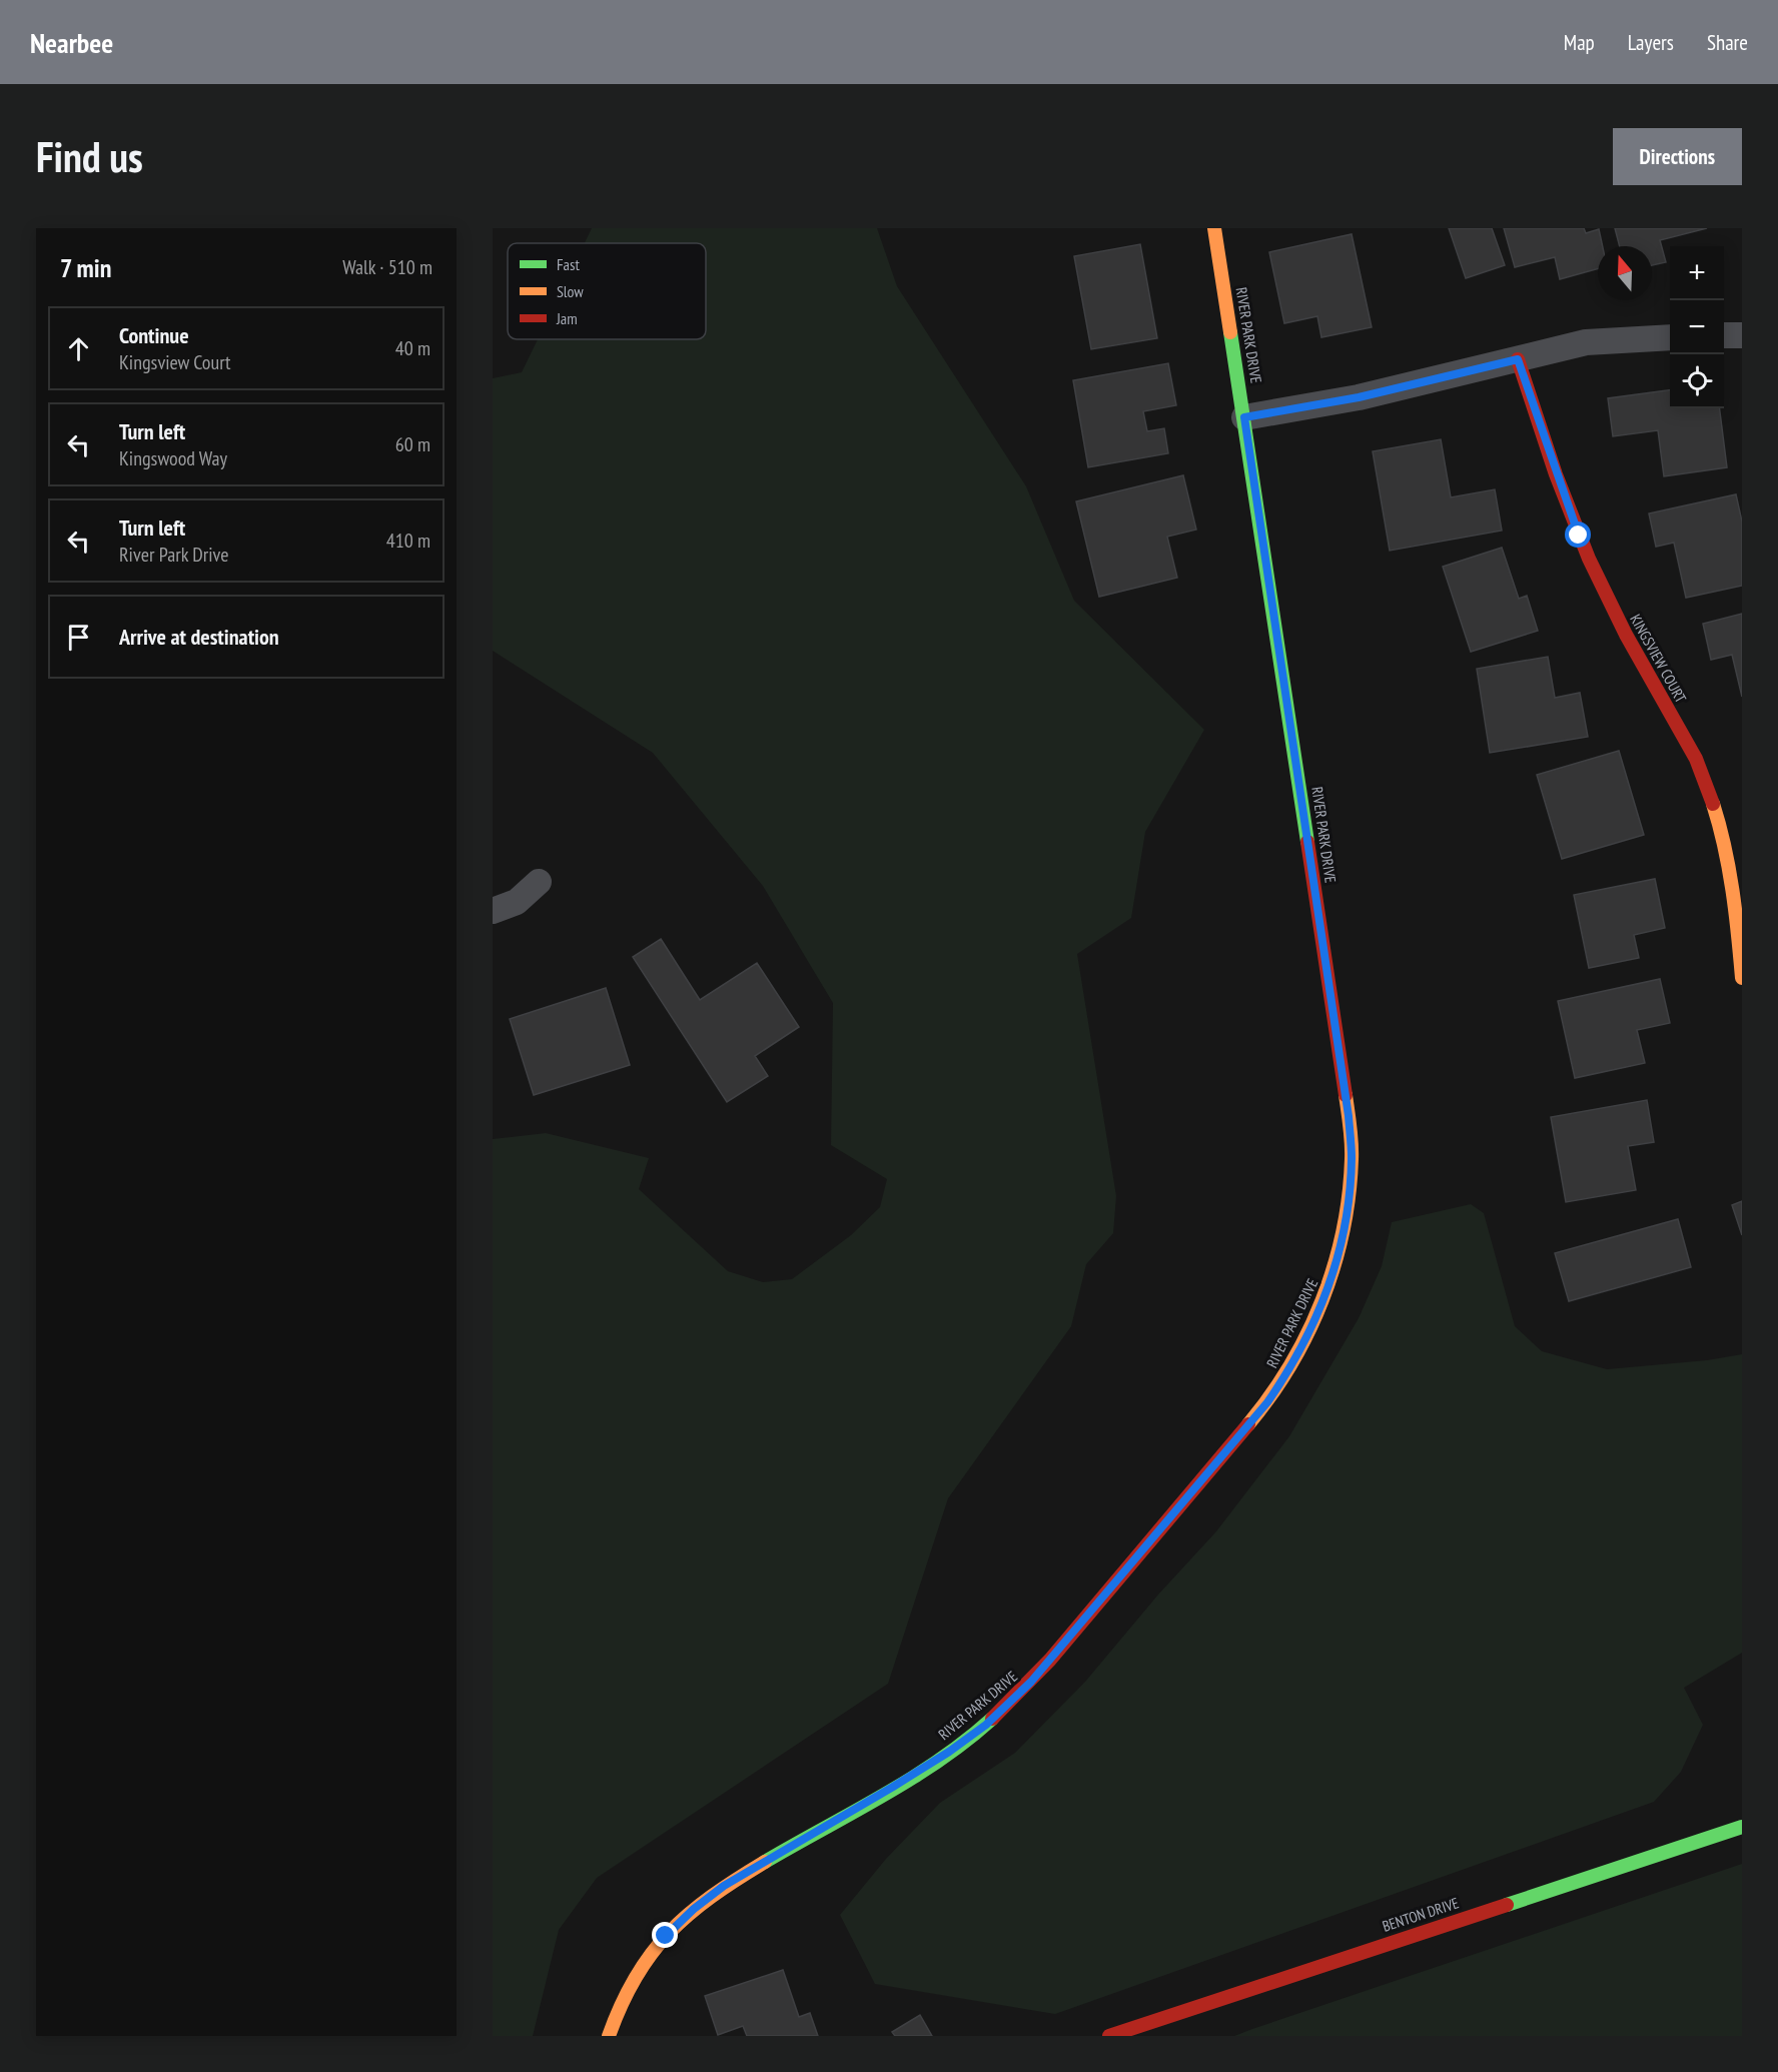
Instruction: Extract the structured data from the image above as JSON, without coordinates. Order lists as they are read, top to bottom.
{
  "streets": {
    "street": ["RIVER PARK DRIVE", "KINGSVIEW COURT", "BENTON DRIVE"]
  },
  "legend": ["Fast", "Slow", "Jam"],
  "north": "top",
  "page": {
    "header": "Nearbee",
    "nav": ["Map", "Layers", "Share"],
    "buttons": "Directions",
    "title": "Find us",
    "heading": ["7 min", "Walk · 510 m"],
    "map_buttons": ["+", "−"],
    "list": [
      ["Continue", "Kingsview Court", "40 m"],
      ["Turn left", "Kingswood Way", "60 m"],
      ["Turn left", "River Park Drive", "410 m"],
      "Arrive at destination"
    ]
  }
}
